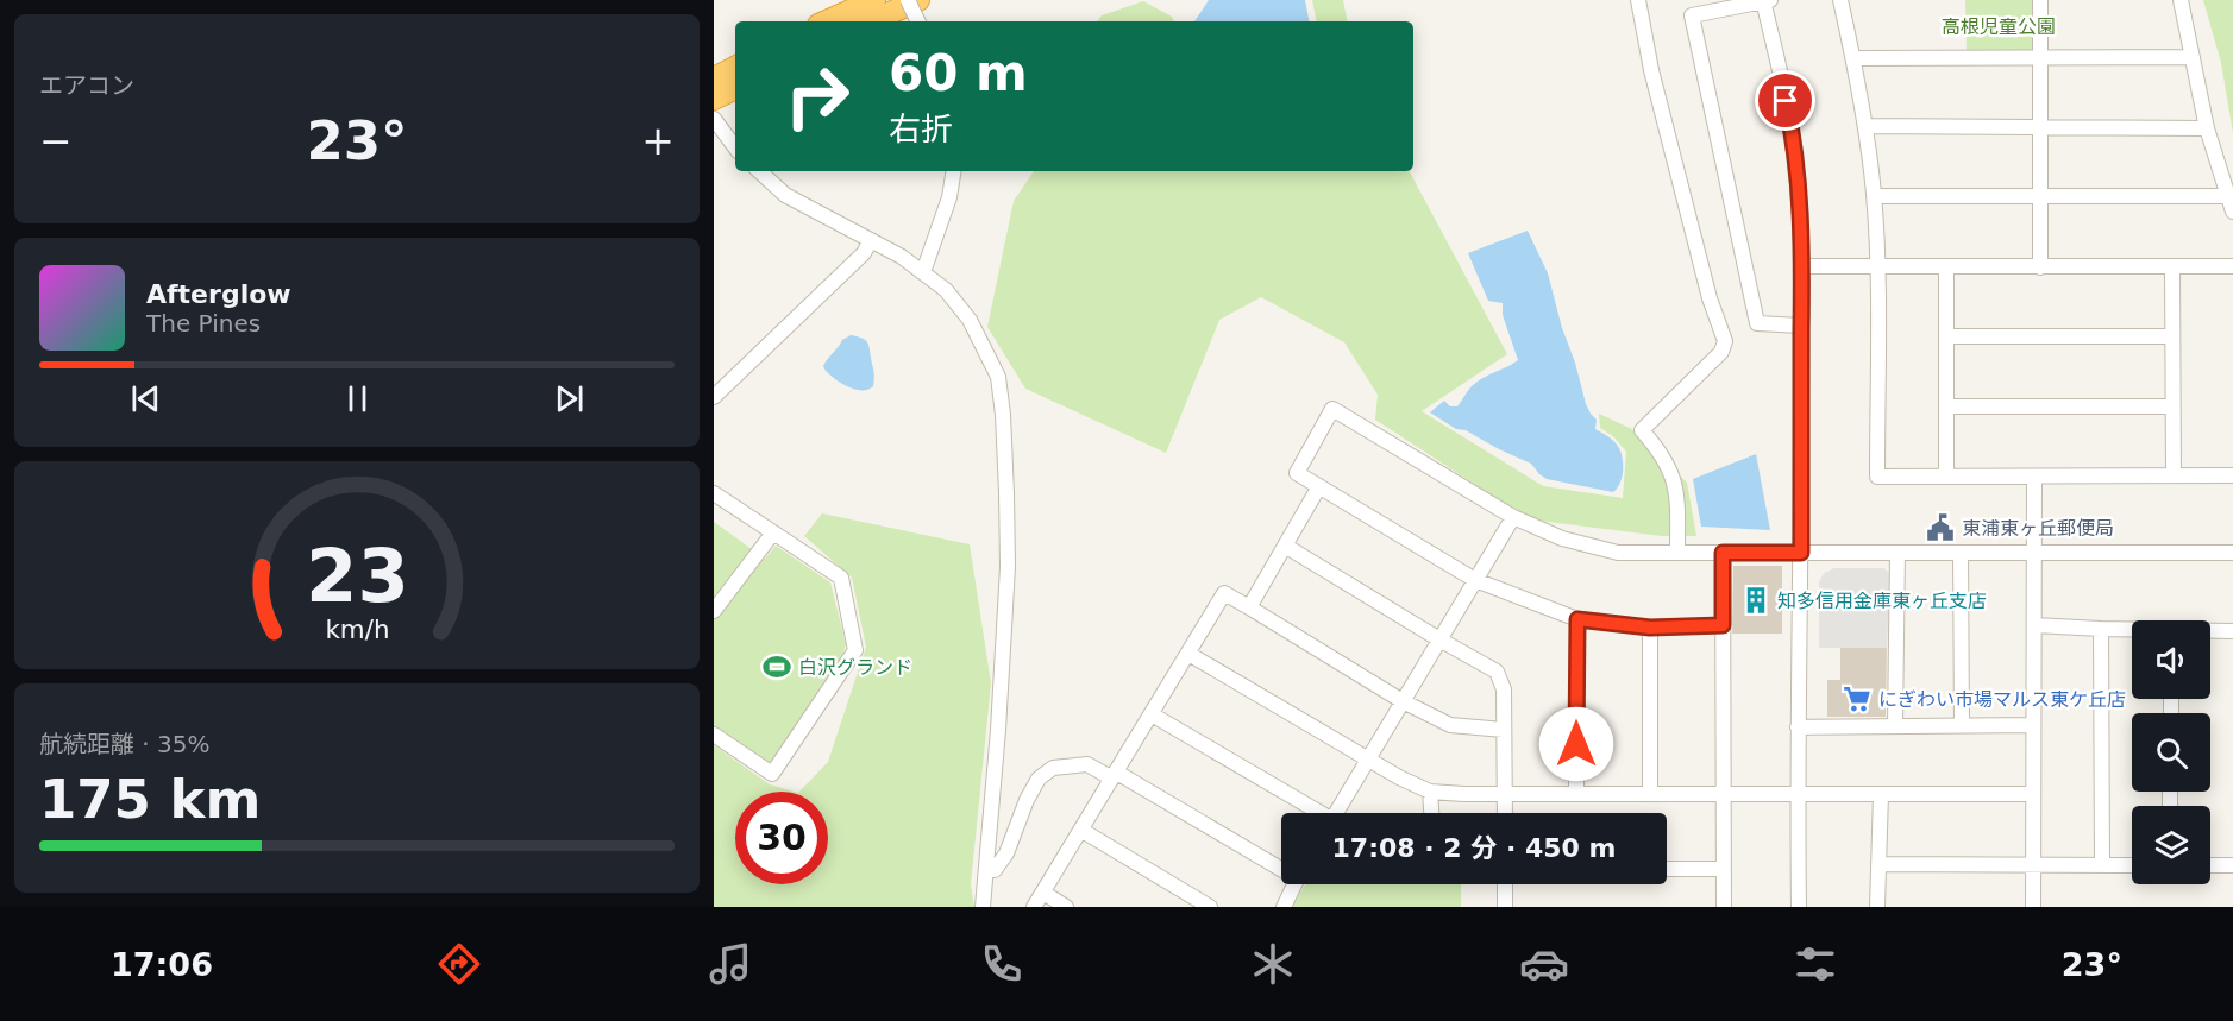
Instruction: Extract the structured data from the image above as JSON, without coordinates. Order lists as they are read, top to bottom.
{
  "parks": ["高根児童公園"],
  "places": {
    "public building": ["東浦東ヶ丘郵便局"],
    "building": ["知多信用金庫東ヶ丘支店"],
    "sports": ["白沢グランド"],
    "supermarket": ["にぎわい市場マルス東ケ丘店"]
  },
  "page": {
    "tile": [
      "エアコン",
      ["航続距離 · 35%", "175 km"]
    ],
    "turn": ["60 m", "右折"],
    "heat": ["−", "23°", "+"],
    "song": ["Afterglow", "The Pines"],
    "limit": "30",
    "trip": "17:08 · 2 分 · 450 m",
    "tabs": ["17:06", "23°"],
    "gauge": ["23", "km/h"]
  }
}
